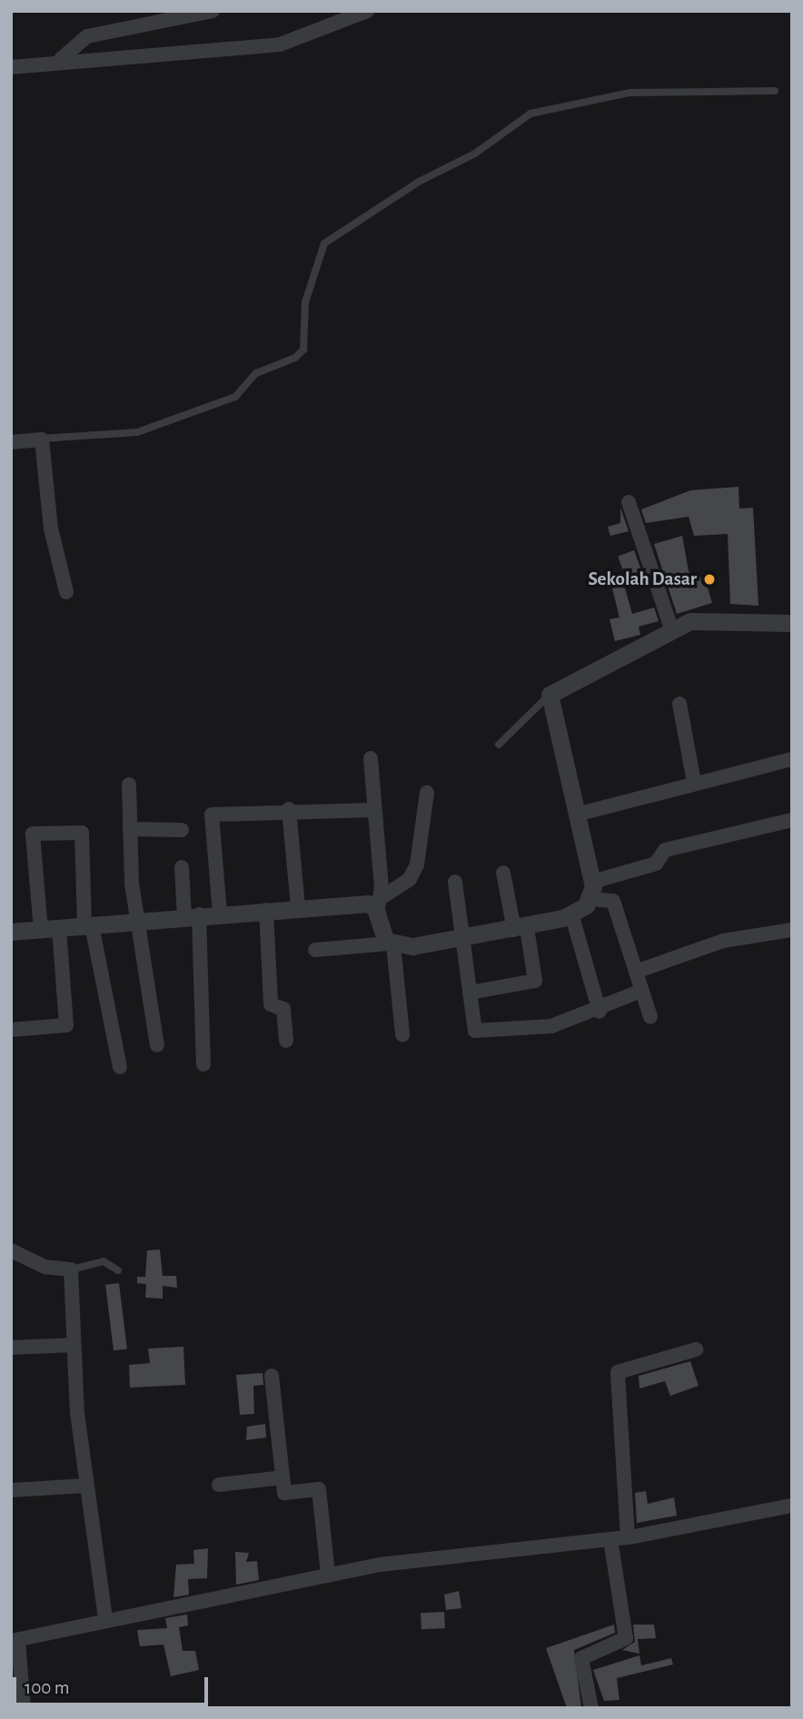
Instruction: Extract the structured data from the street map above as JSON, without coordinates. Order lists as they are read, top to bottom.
{
  "places": ["Sekolah Dasar"],
  "scale_bar": "100 m"
}
